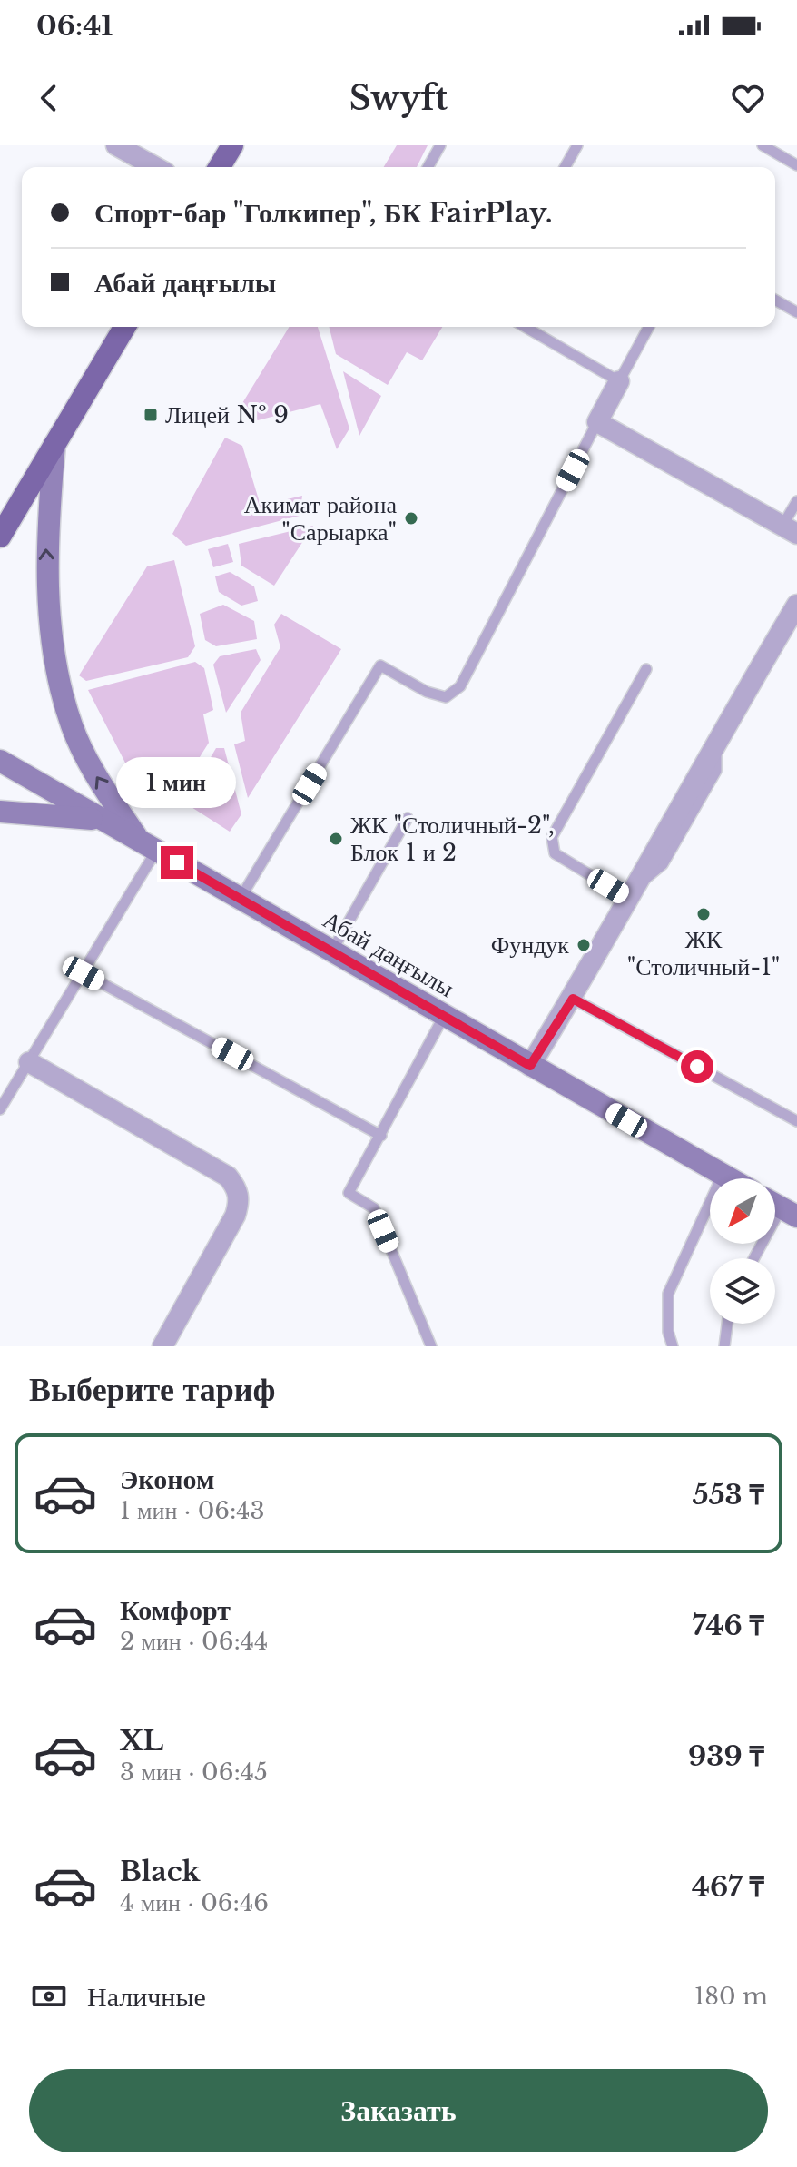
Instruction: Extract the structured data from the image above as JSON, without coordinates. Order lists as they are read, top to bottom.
{
  "streets": {
    "street": ["Абай даңғылы"]
  },
  "places": {
    "transit": ["Лицей № 9"],
    "other": [
      "Акимат района \"Сарыарка\"",
      "ЖК \"Столичный-2\", Блок 1 и 2",
      "ЖК \"Столичный-1\"",
      "Фундук"
    ]
  },
  "north": "bottom left",
  "page": {
    "status": "06:41",
    "header": "Swyft",
    "banner": ["Спорт-бар \"Голкипер\", БК FairPlay.", "Абай даңғылы"],
    "bubble": "1 мин",
    "heading": "Выберите тариф",
    "list": [
      {
        "name": "Эконом",
        "note": "1 мин · 06:43",
        "value": "553 ₸"
      },
      {
        "name": "Комфорт",
        "note": "2 мин · 06:44",
        "value": "746 ₸"
      },
      {
        "name": "XL",
        "note": "3 мин · 06:45",
        "value": "939 ₸"
      },
      {
        "name": "Black",
        "note": "4 мин · 06:46",
        "value": "467 ₸"
      }
    ],
    "pay": ["Наличные", "180 m"],
    "buttons": "Заказать"
  }
}
